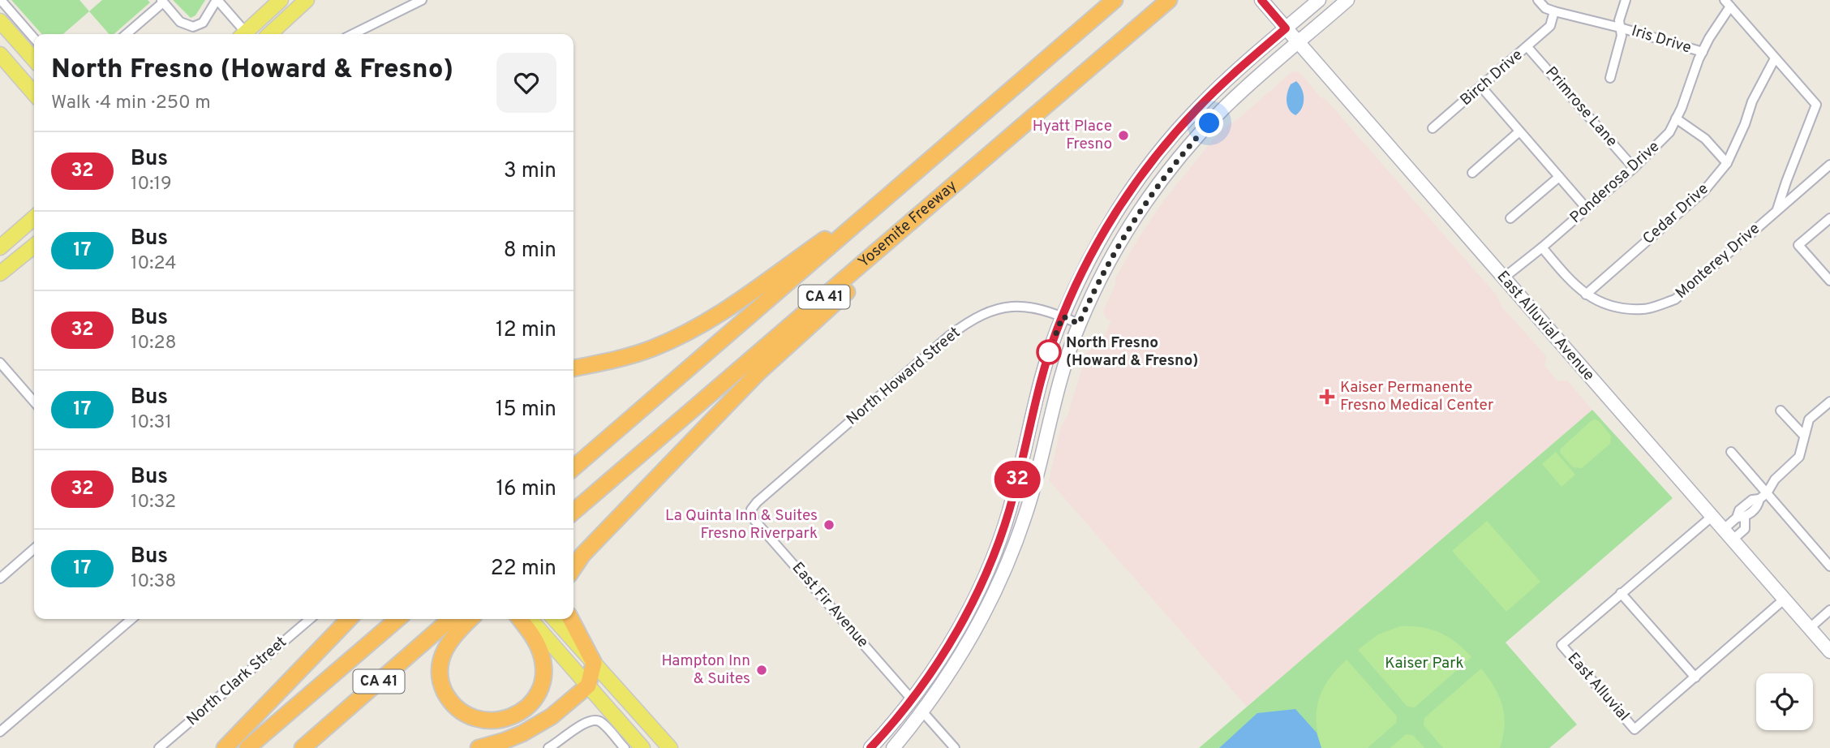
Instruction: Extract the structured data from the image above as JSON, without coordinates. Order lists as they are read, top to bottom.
{
  "streets": {
    "highway": ["Yosemite Freeway", "CA 41"],
    "main road": ["East Alluvial Avenue"],
    "street": [
      "Iris Drive",
      "Birch Drive",
      "Primrose Lane",
      "Ponderosa Drive",
      "Cedar Drive",
      "Monterey Drive",
      "North Howard Street",
      "East Fir Avenue",
      "North Clark Street",
      "East Alluvial"
    ]
  },
  "crossings": [
    ["Iris Drive", "Birch Drive"],
    ["Iris Drive", "Ponderosa Drive"],
    ["Birch Drive", "Primrose Lane"],
    ["Primrose Lane", "Ponderosa Drive"],
    ["Ponderosa Drive", "Monterey Drive"],
    ["Ponderosa Drive", "East Alluvial Avenue"],
    ["Cedar Drive", "Monterey Drive"],
    ["East Alluvial Avenue", "East Alluvial"],
    ["North Howard Street", "East Fir Avenue"]
  ],
  "parks": ["Kaiser Park"],
  "places": {
    "other": [
      "Hyatt Place Fresno",
      "North Fresno (Howard & Fresno)",
      "La Quinta Inn & Suites Fresno Riverpark",
      "Hampton Inn & Suites"
    ],
    "health": ["Kaiser Permanente Fresno Medical Center"]
  },
  "lines": ["bus line 32"],
  "page": {
    "on_map": "32",
    "heading": ["North Fresno (Howard & Fresno)", "Walk · 4 min · 250 m"],
    "list": [
      {
        "mark": "32",
        "name": "Bus",
        "note": "10:19",
        "value": "3 min"
      },
      {
        "mark": "17",
        "name": "Bus",
        "note": "10:24",
        "value": "8 min"
      },
      {
        "mark": "32",
        "name": "Bus",
        "note": "10:28",
        "value": "12 min"
      },
      {
        "mark": "17",
        "name": "Bus",
        "note": "10:31",
        "value": "15 min"
      },
      {
        "mark": "32",
        "name": "Bus",
        "note": "10:32",
        "value": "16 min"
      },
      {
        "mark": "17",
        "name": "Bus",
        "note": "10:38",
        "value": "22 min"
      }
    ]
  }
}
